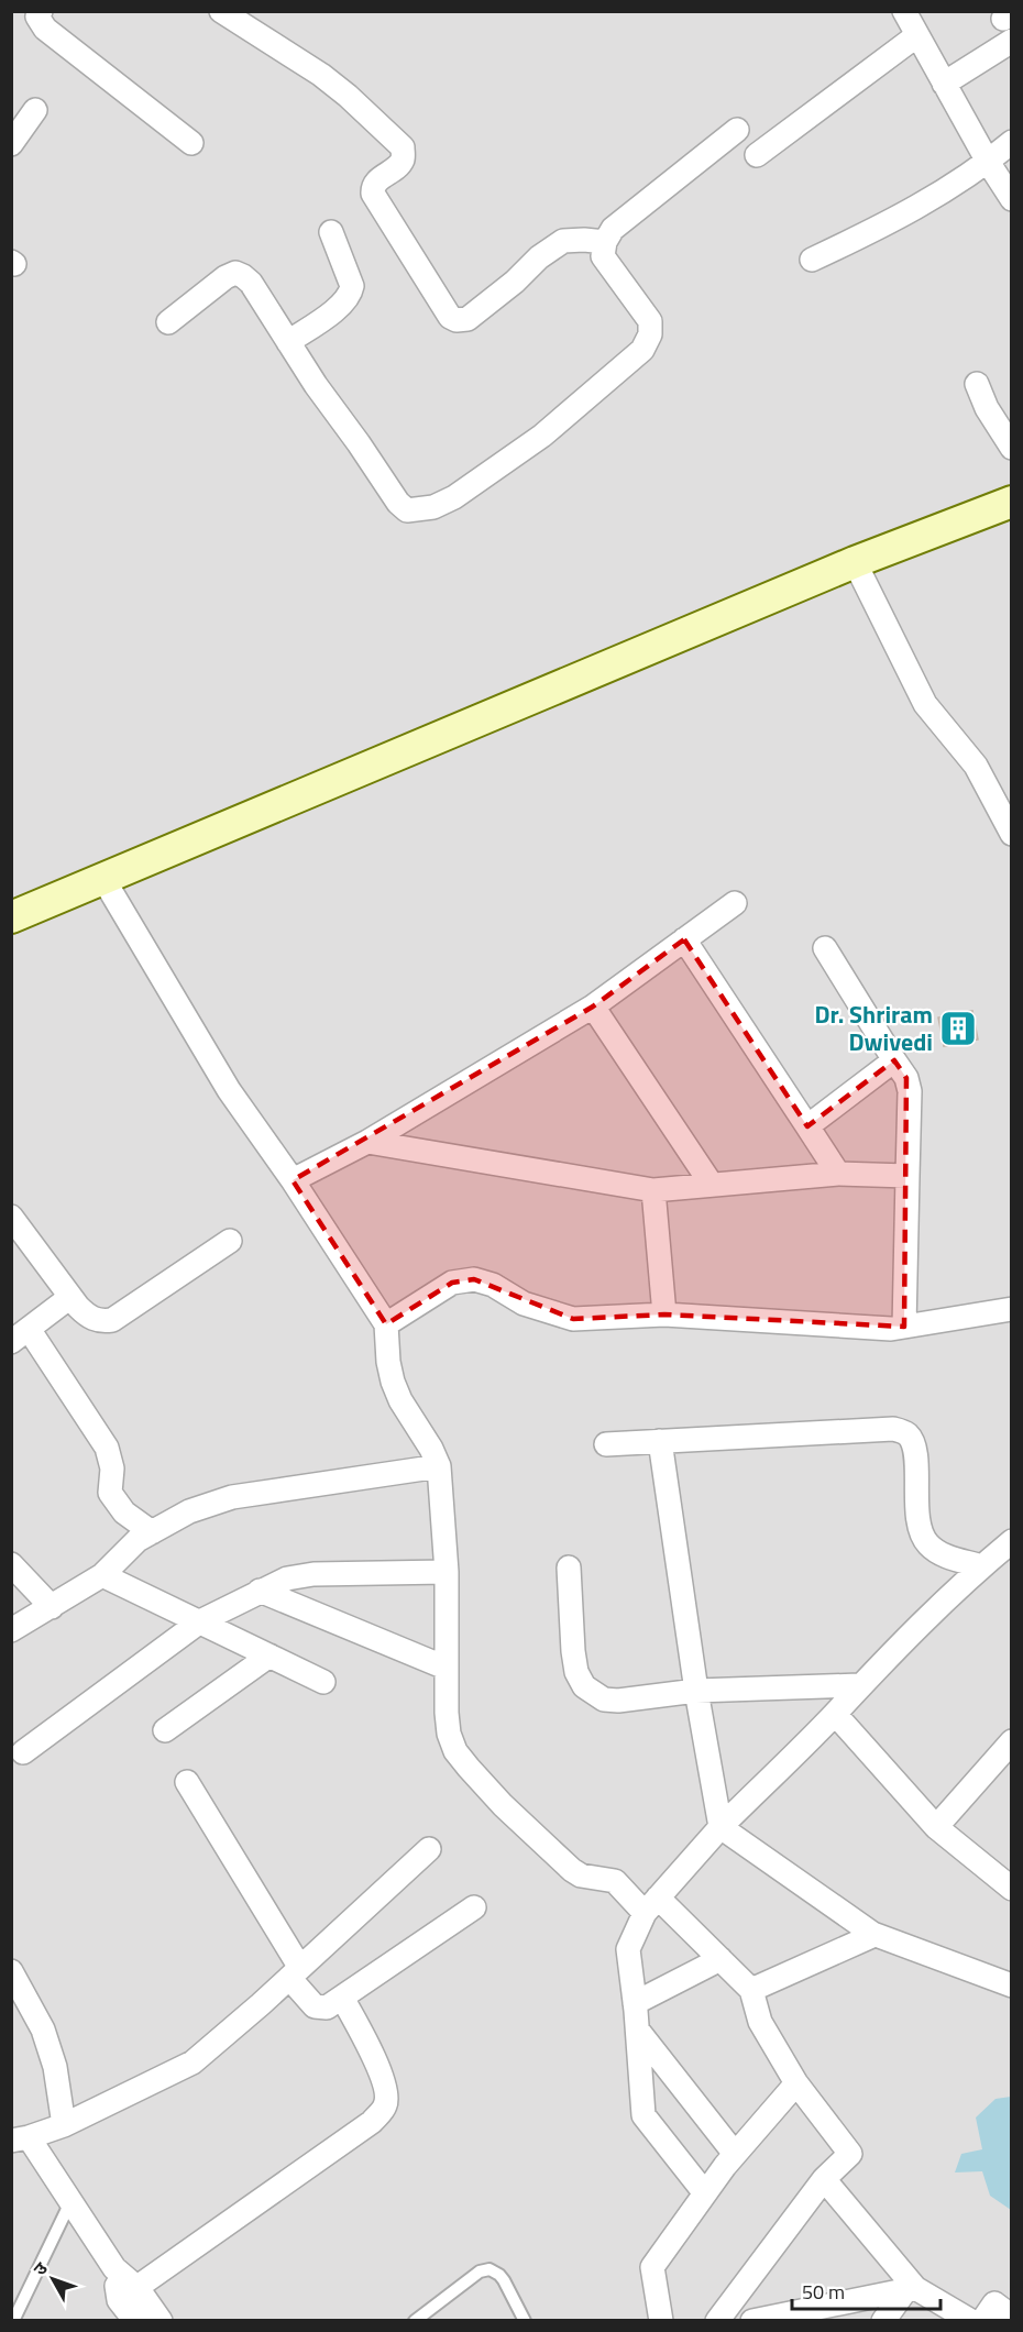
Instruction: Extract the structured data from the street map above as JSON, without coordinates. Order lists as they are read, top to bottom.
{
  "places": {
    "building": ["Dr. Shriram Dwivedi"]
  },
  "scale_bar": "50 m",
  "north": "top left"
}
